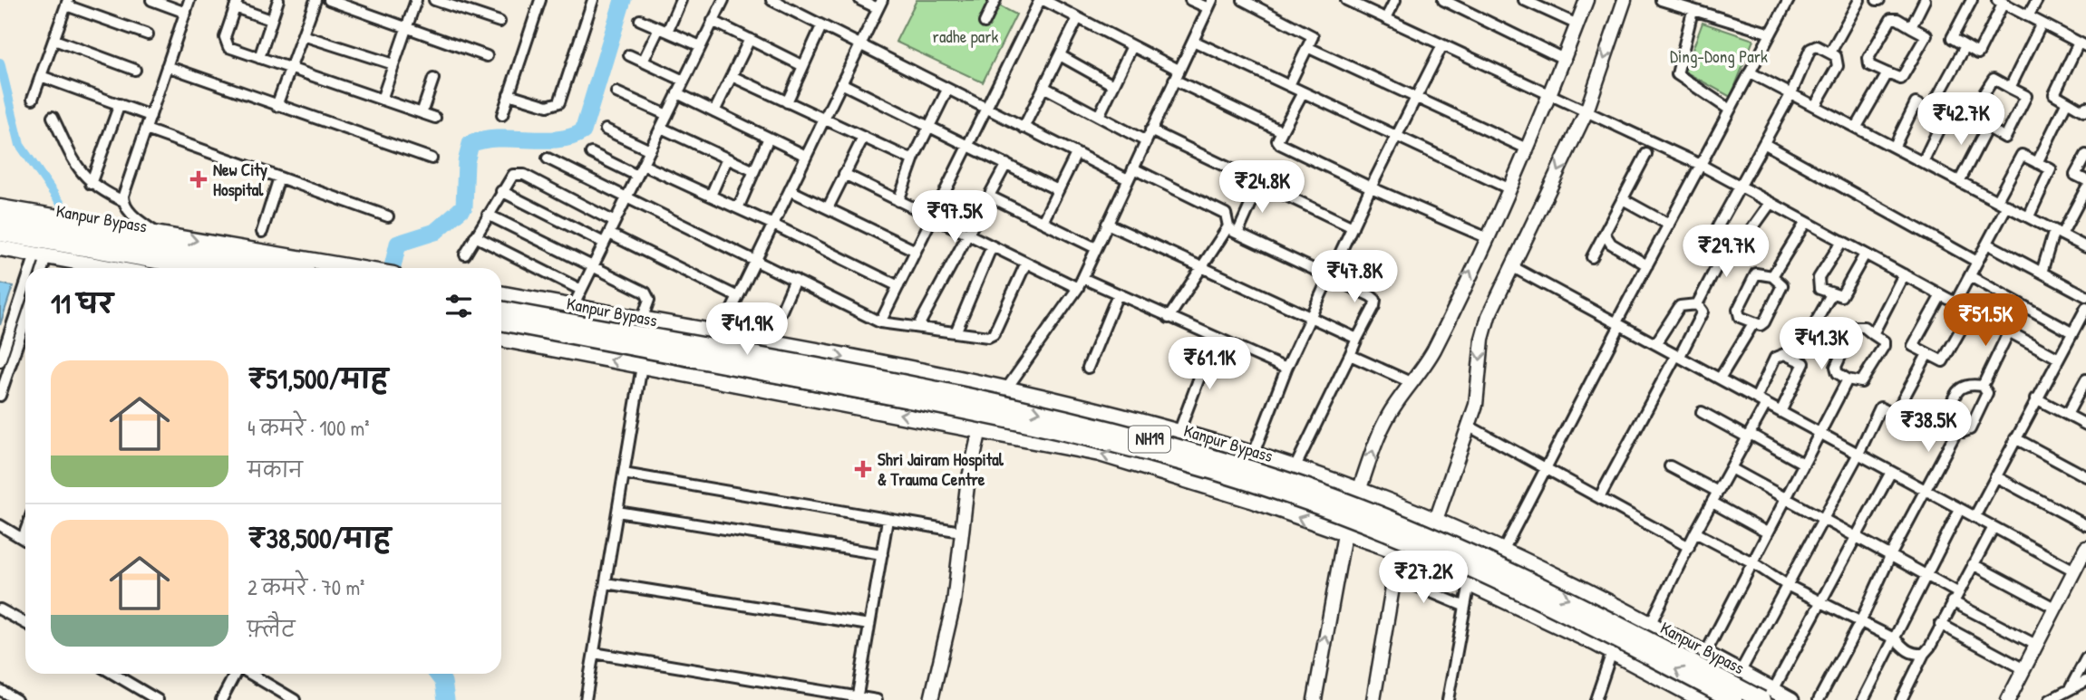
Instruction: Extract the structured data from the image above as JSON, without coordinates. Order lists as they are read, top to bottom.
{
  "streets": {
    "highway": ["Kanpur Bypass", "NH19"]
  },
  "parks": ["radhe park", "Ding-Dong Park"],
  "places": {
    "health": ["New City Hospital", "Shri Jairam Hospital & Trauma Centre"]
  },
  "page": {
    "price": [
      "₹42.7K",
      "₹24.8K",
      "₹97.5K",
      "₹29.7K",
      "₹47.8K",
      "₹51.5K",
      "₹41.9K",
      "₹41.3K",
      "₹61.1K",
      "₹38.5K",
      "₹27.2K"
    ],
    "heading": "11 घर",
    "list": [
      {
        "name": "₹51,500/माह",
        "note": "4 कमरे · 100 m² · मकान"
      },
      {
        "name": "₹38,500/माह",
        "note": "2 कमरे · 70 m² · फ़्लैट"
      }
    ]
  }
}
